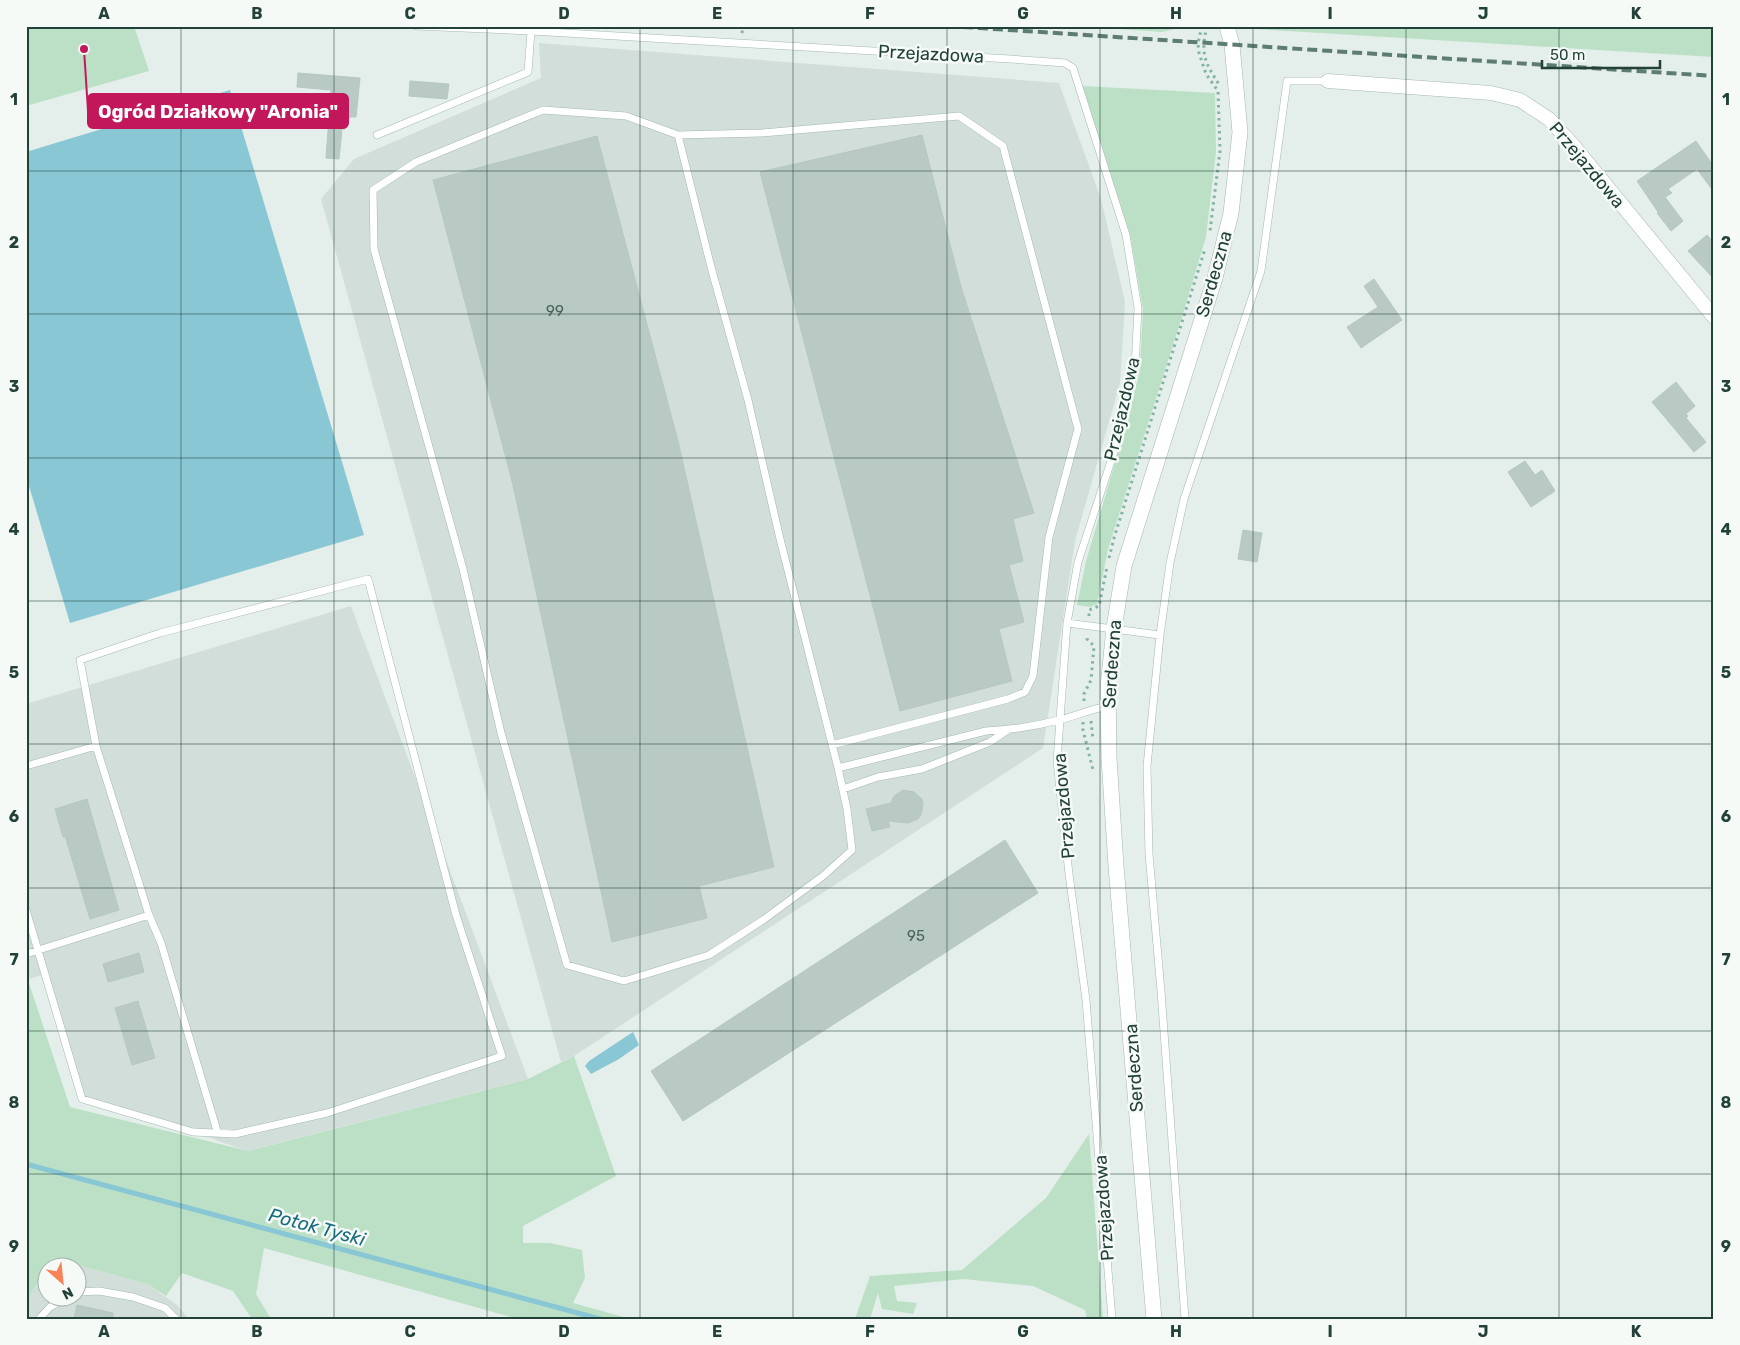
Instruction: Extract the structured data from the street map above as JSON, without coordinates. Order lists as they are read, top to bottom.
{
  "streets": {
    "street": ["Przejazdowa", "Serdeczna"]
  },
  "water": ["Potok Tyski"],
  "places": ["Ogród Działkowy \"Aronia\""],
  "house_numbers": ["99", "95"],
  "scale_bar": "50 m",
  "north": "bottom right",
  "grid": {
    "columns": [
      "A",
      "B",
      "C",
      "D",
      "E",
      "F",
      "G",
      "H",
      "I",
      "J",
      "K"
    ],
    "rows": [
      "1",
      "2",
      "3",
      "4",
      "5",
      "6",
      "7",
      "8",
      "9"
    ]
  }
}
